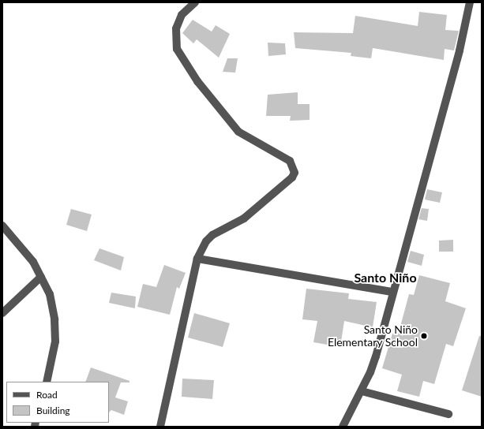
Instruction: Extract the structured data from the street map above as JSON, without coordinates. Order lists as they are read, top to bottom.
{
  "districts": ["Santo Niño"],
  "places": ["Santo Niño Elementary School"],
  "legend": ["Road", "Building"]
}
